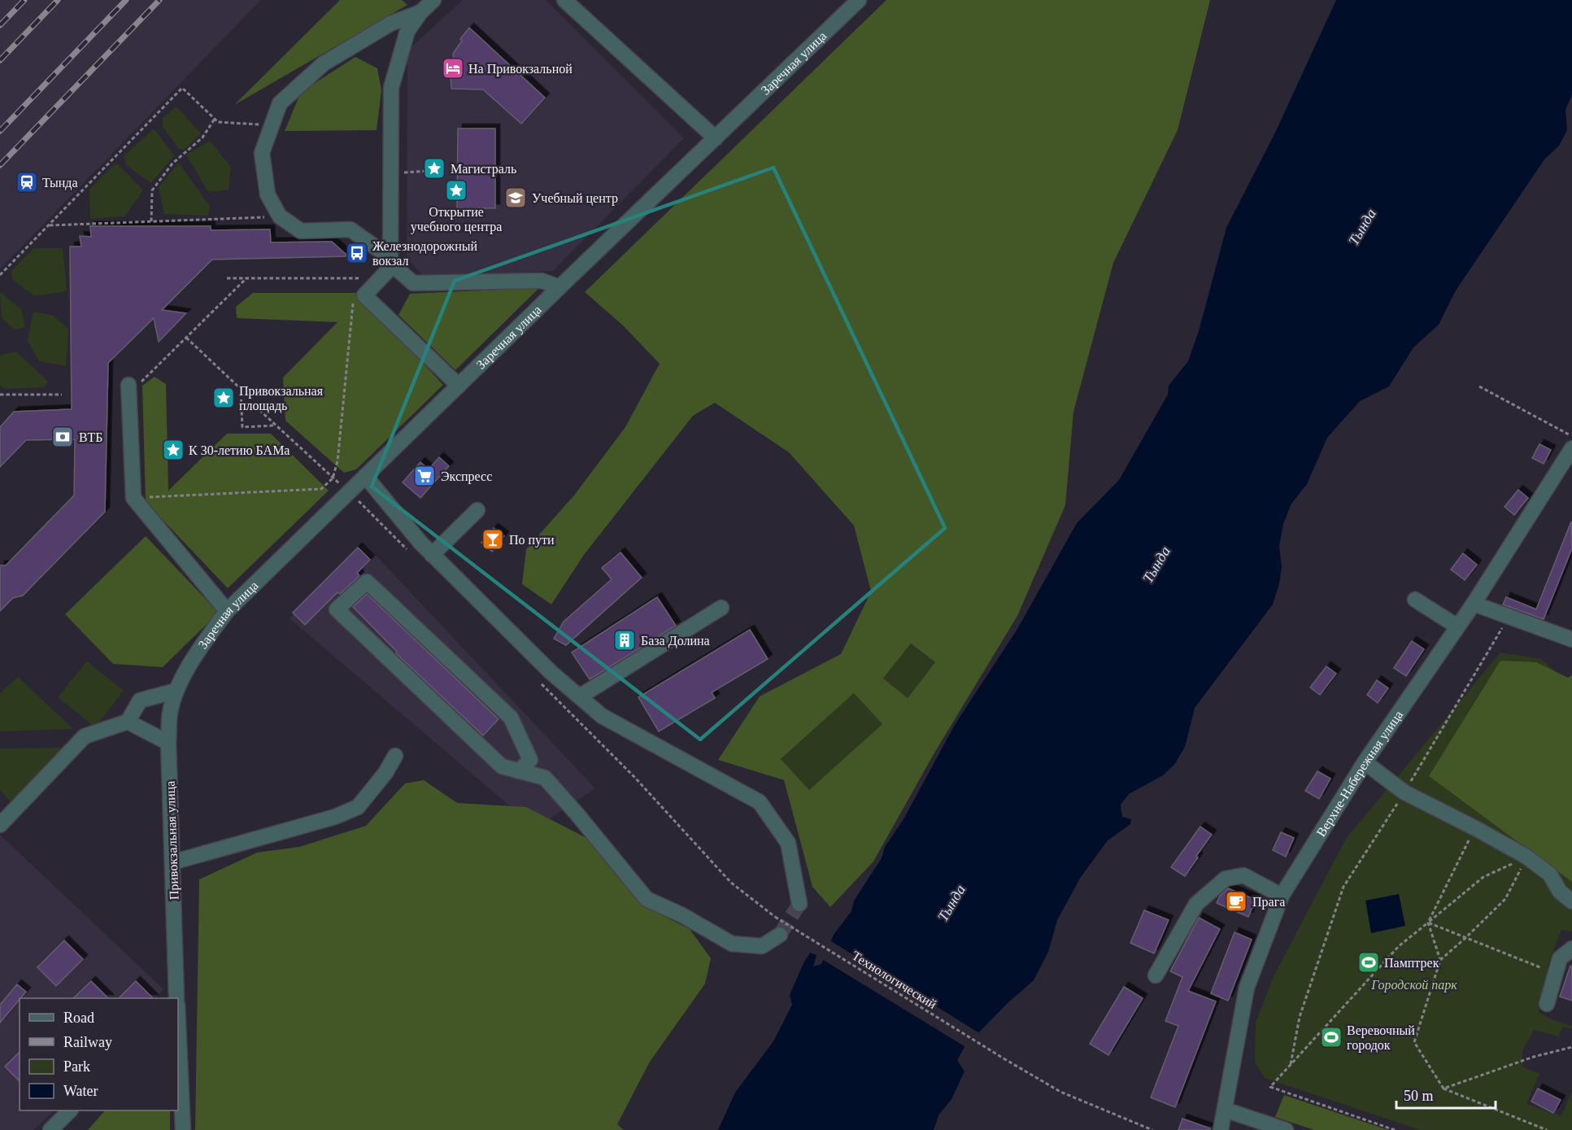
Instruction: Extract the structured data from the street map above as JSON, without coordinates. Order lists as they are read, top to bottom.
{
  "streets": {
    "street": ["Заречная улица", "Верхне-Набережная улица", "Привокзальная улица"],
    "path": ["Технологический"]
  },
  "crossings": [
    ["Заречная улица", "Привокзальная улица"]
  ],
  "water": ["Тында"],
  "parks": ["Городской парк"],
  "places": {
    "hotel": ["На Привокзальной"],
    "place": [
      "Магистраль",
      "Открытие учебного центра",
      "Привокзальная площадь",
      "К 30-летию БАМа"
    ],
    "station": ["Тында"],
    "school or university": ["Учебный центр"],
    "bus stop": ["Железнодорожный вокзал"],
    "bank": ["ВТБ"],
    "supermarket": ["Экспресс"],
    "bar": ["По пути"],
    "building": ["База Долина"],
    "cafe": ["Прага"],
    "sports": ["Памптрек", "Веревочный городок"]
  },
  "legend": [
    "Road",
    "Railway",
    "Park",
    "Water"
  ],
  "scale_bar": "50 m"
}
